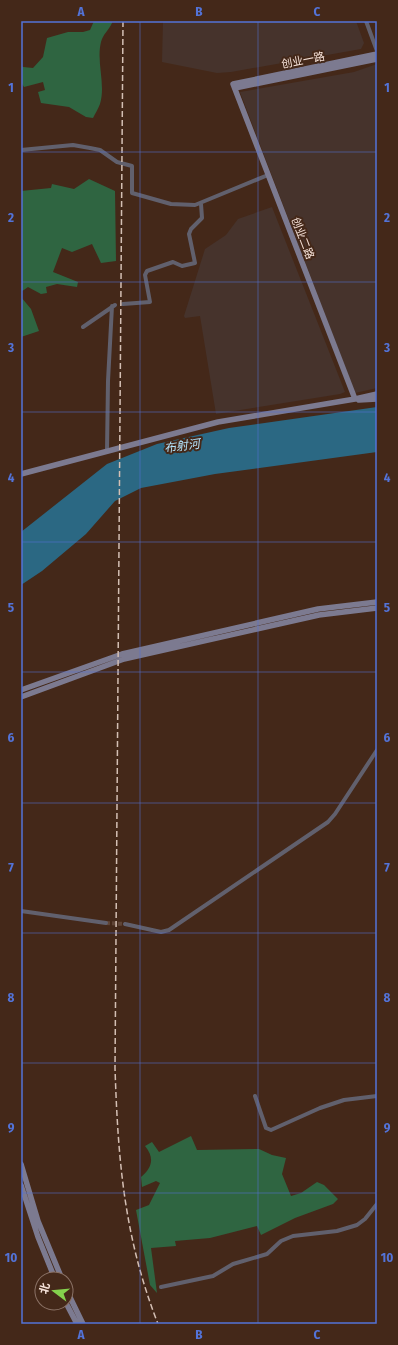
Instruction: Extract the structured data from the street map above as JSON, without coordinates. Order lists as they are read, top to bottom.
{
  "streets": {
    "main road": ["创业一路", "创业二路"]
  },
  "crossings": [
    ["创业一路", "创业二路"]
  ],
  "water": ["布射河"],
  "north": "left",
  "grid": {
    "columns": ["A", "B", "C"],
    "rows": [
      "1",
      "2",
      "3",
      "4",
      "5",
      "6",
      "7",
      "8",
      "9",
      "10"
    ]
  }
}
